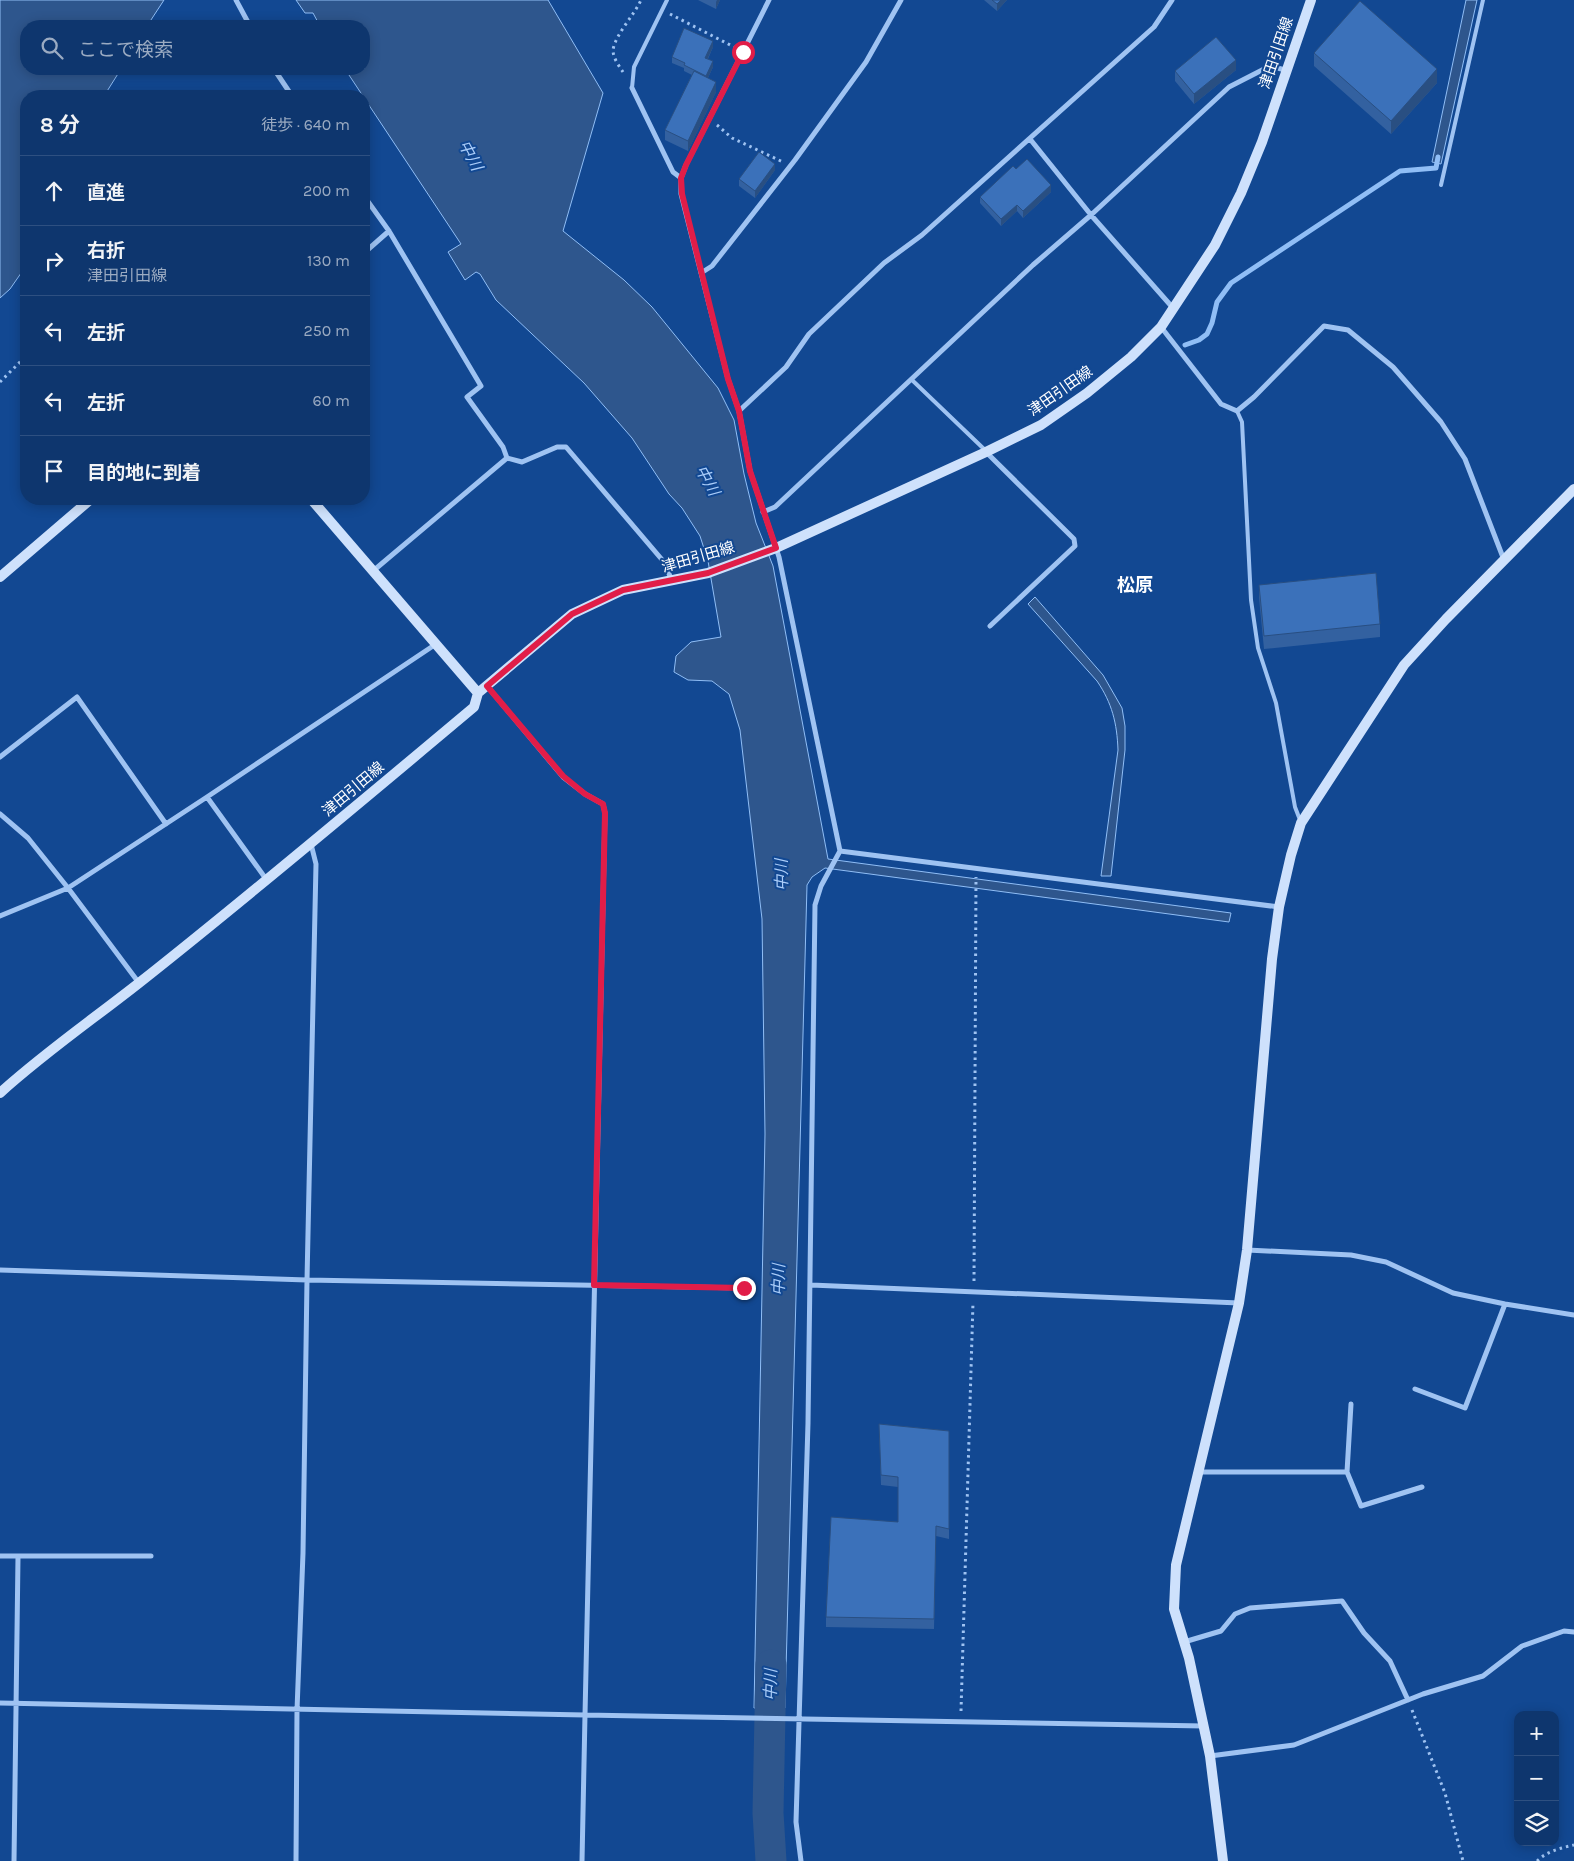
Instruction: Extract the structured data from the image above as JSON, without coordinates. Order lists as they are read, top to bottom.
{
  "streets": {
    "street": ["津田引田線"]
  },
  "districts": ["松原"],
  "water": ["中川"],
  "page": {
    "search": "ここで検索",
    "heading": ["8 分", "徒歩 · 640 m"],
    "list": [
      ["直進", "200 m"],
      ["右折", "津田引田線", "130 m"],
      ["左折", "250 m"],
      ["左折", "60 m"],
      "目的地に到着"
    ],
    "map_buttons": ["+", "−"]
  }
}
